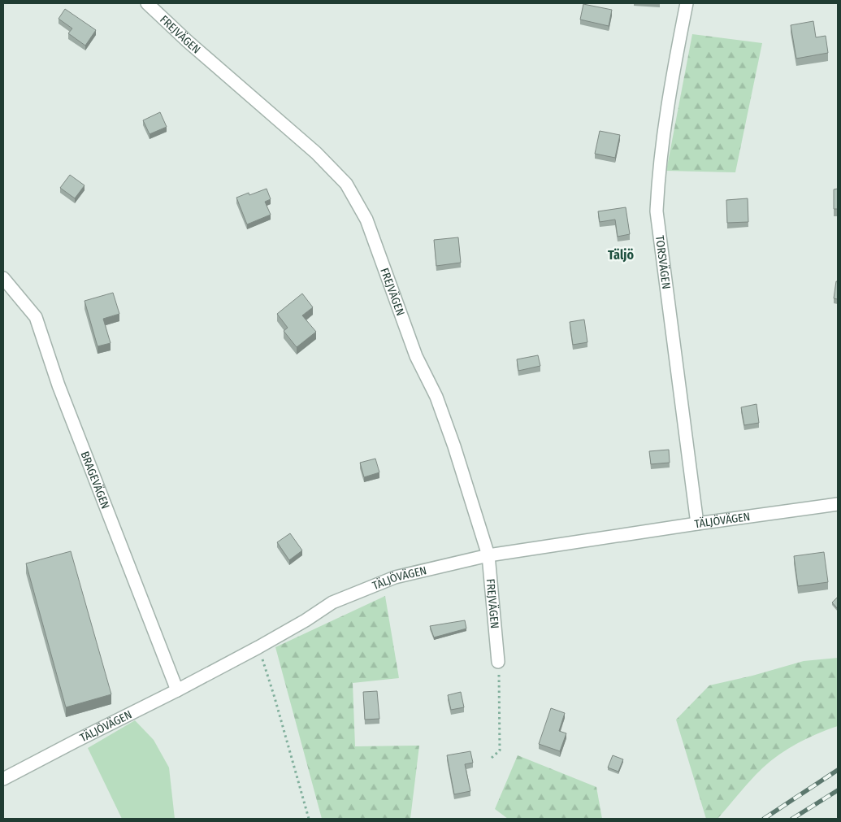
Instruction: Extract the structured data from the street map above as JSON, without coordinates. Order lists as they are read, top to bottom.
{
  "streets": {
    "street": [
      "FREJVÄGEN",
      "TORSVÄGEN",
      "BRAGEVÄGEN",
      "TÄLJÖVÄGEN"
    ]
  },
  "crossings": [
    ["FREJVÄGEN", "TÄLJÖVÄGEN"],
    ["TORSVÄGEN", "TÄLJÖVÄGEN"],
    ["BRAGEVÄGEN", "TÄLJÖVÄGEN"]
  ],
  "districts": ["Täljö"]
}
